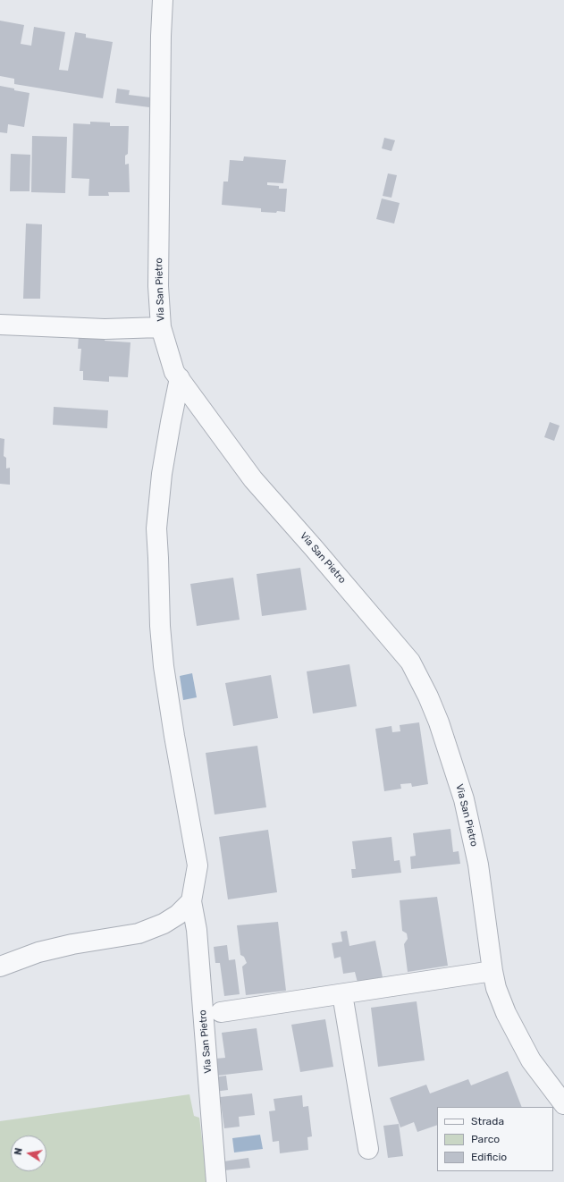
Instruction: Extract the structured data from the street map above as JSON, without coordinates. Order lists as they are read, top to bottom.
{
  "streets": {
    "street": ["Via San Pietro"]
  },
  "legend": ["Strada", "Parco", "Edificio"],
  "north": "left"
}
